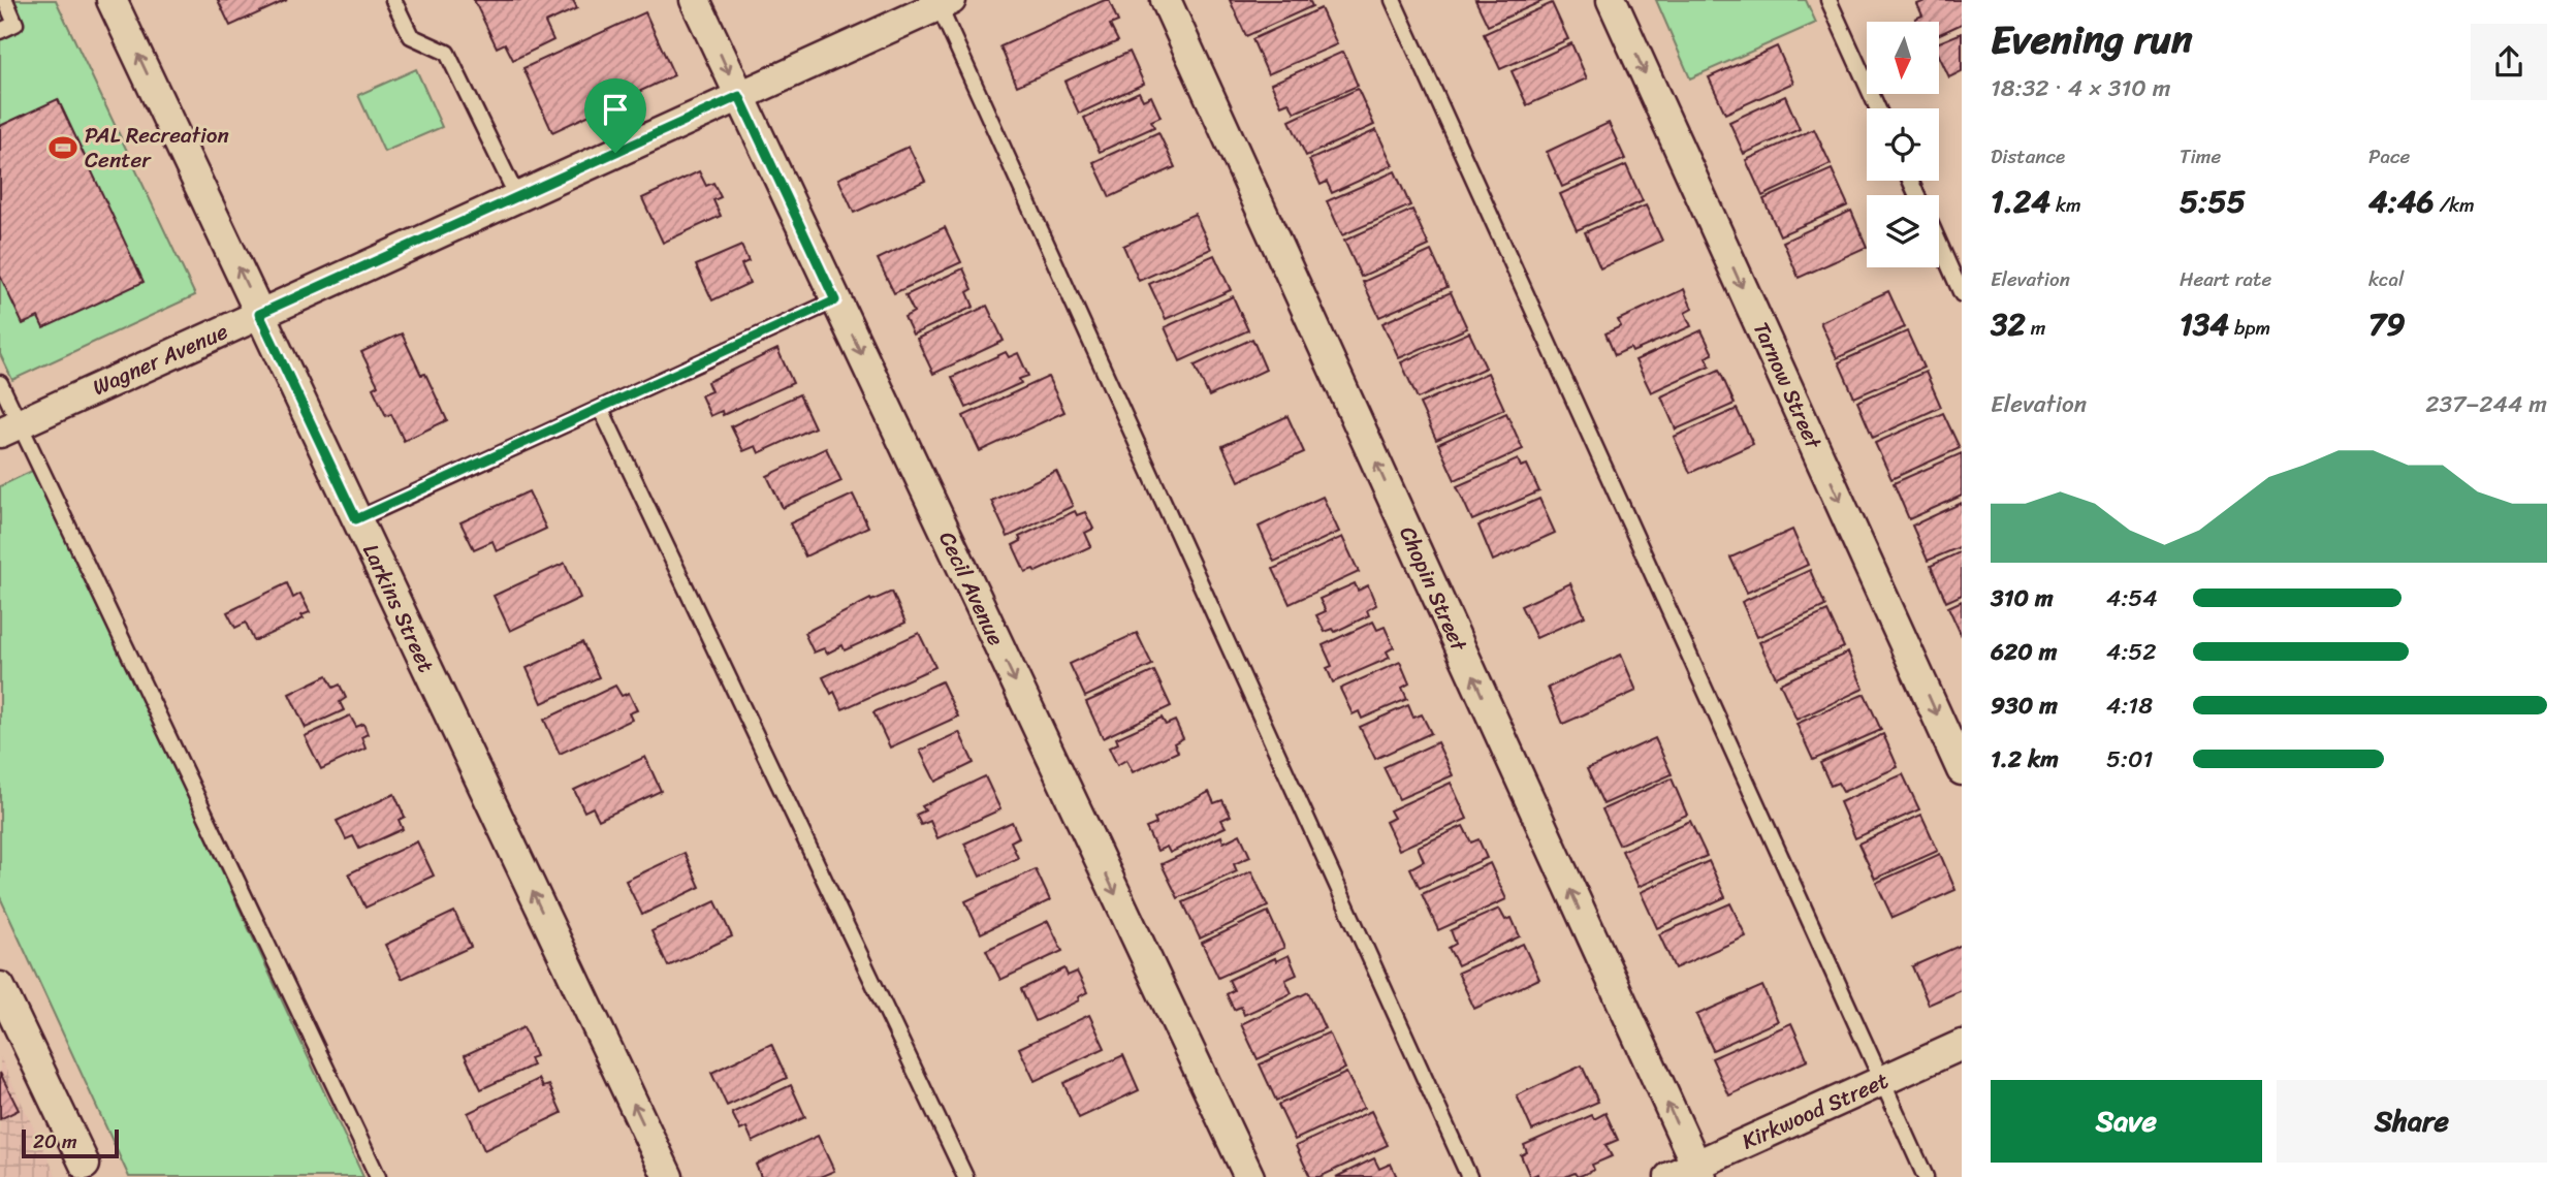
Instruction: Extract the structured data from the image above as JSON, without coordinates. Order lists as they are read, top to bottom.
{
  "streets": {
    "street": [
      "Wagner Avenue",
      "Tarnow Street",
      "Cecil Avenue",
      "Chopin Street",
      "Larkins Street",
      "Kirkwood Street"
    ]
  },
  "crossings": [
    ["Wagner Avenue", "Cecil Avenue"],
    ["Wagner Avenue", "Larkins Street"],
    ["Chopin Street", "Kirkwood Street"]
  ],
  "one_way": [
    "Tarnow Street",
    "Cecil Avenue",
    "Chopin Street",
    "Larkins Street"
  ],
  "places": {
    "sports": ["PAL Recreation Center"]
  },
  "scale_bar": "20 m",
  "north": "bottom",
  "page": {
    "heading": ["Evening run", "18:32 · 4 × 310 m"],
    "stats": [
      ["Distance", "1.24 km"],
      ["Time", "5:55"],
      ["Pace", "4:46 /km"],
      ["Elevation", "32 m"],
      ["Heart rate", "134 bpm"],
      ["kcal", "79"]
    ],
    "chart": ["Elevation", "237–244 m"],
    "list": [
      {
        "name": "310 m",
        "note": "4:54"
      },
      {
        "name": "620 m",
        "note": "4:52"
      },
      {
        "name": "930 m",
        "note": "4:18"
      },
      {
        "name": "1.2 km",
        "note": "5:01"
      }
    ],
    "buttons": ["Save", "Share"],
    "scale": "20 m"
  }
}
